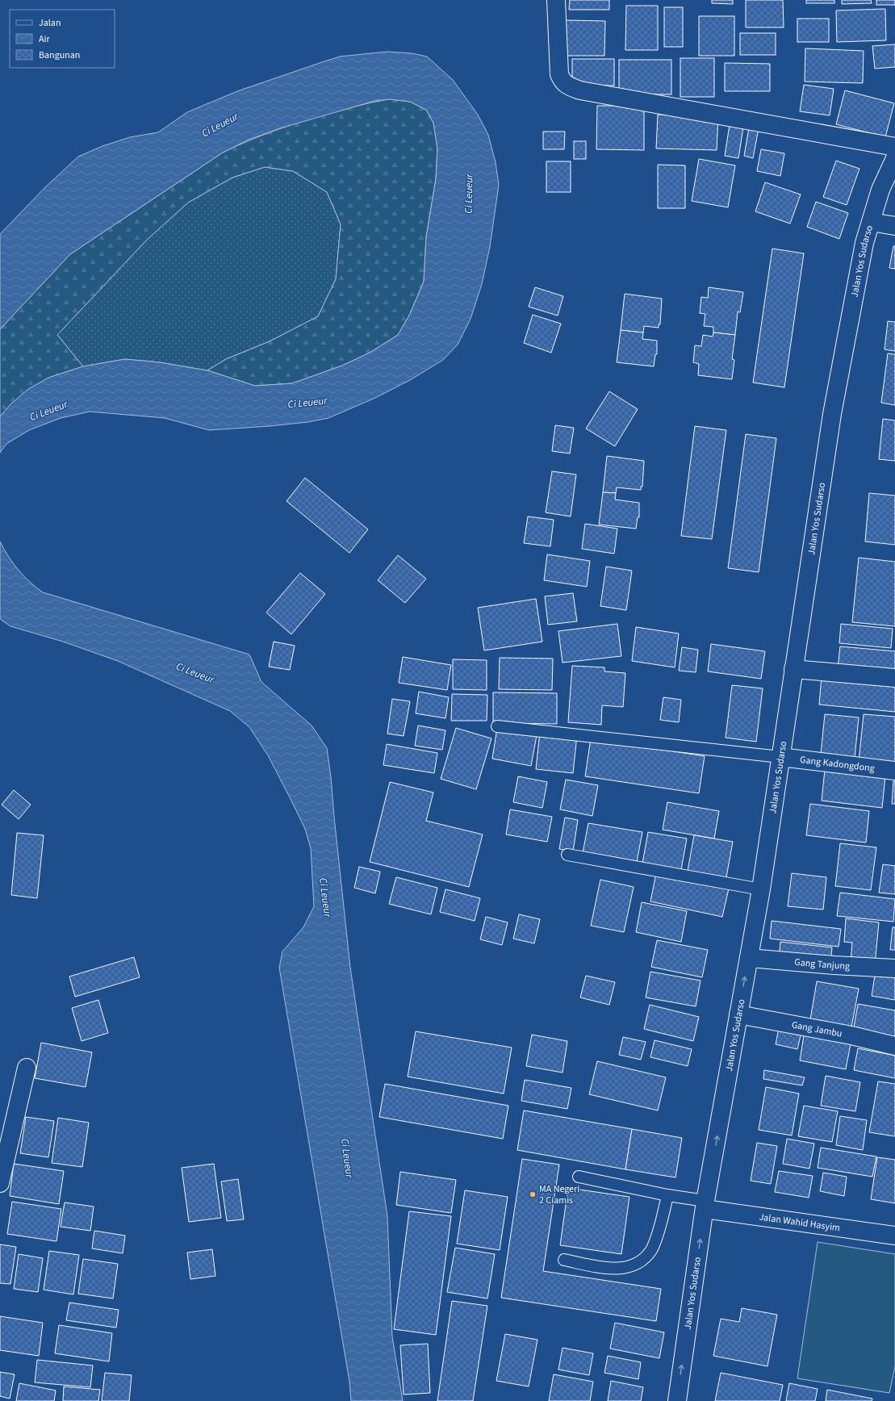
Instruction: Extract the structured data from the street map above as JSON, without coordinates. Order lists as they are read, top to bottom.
{
  "streets": {
    "street": [
      "Jalan Yos Sudarso",
      "Gang Kadongdong",
      "Gang Tanjung",
      "Gang Jambu",
      "Jalan Wahid Hasyim"
    ]
  },
  "crossings": [
    ["Jalan Yos Sudarso", "Gang Kadongdong"],
    ["Jalan Yos Sudarso", "Gang Tanjung"],
    ["Jalan Yos Sudarso", "Gang Jambu"],
    ["Jalan Yos Sudarso", "Jalan Wahid Hasyim"]
  ],
  "one_way": ["Jalan Yos Sudarso"],
  "water": ["Ci Leueur"],
  "places": ["MA Negeri 2 Ciamis"],
  "legend": ["Jalan", "Air", "Bangunan"]
}
